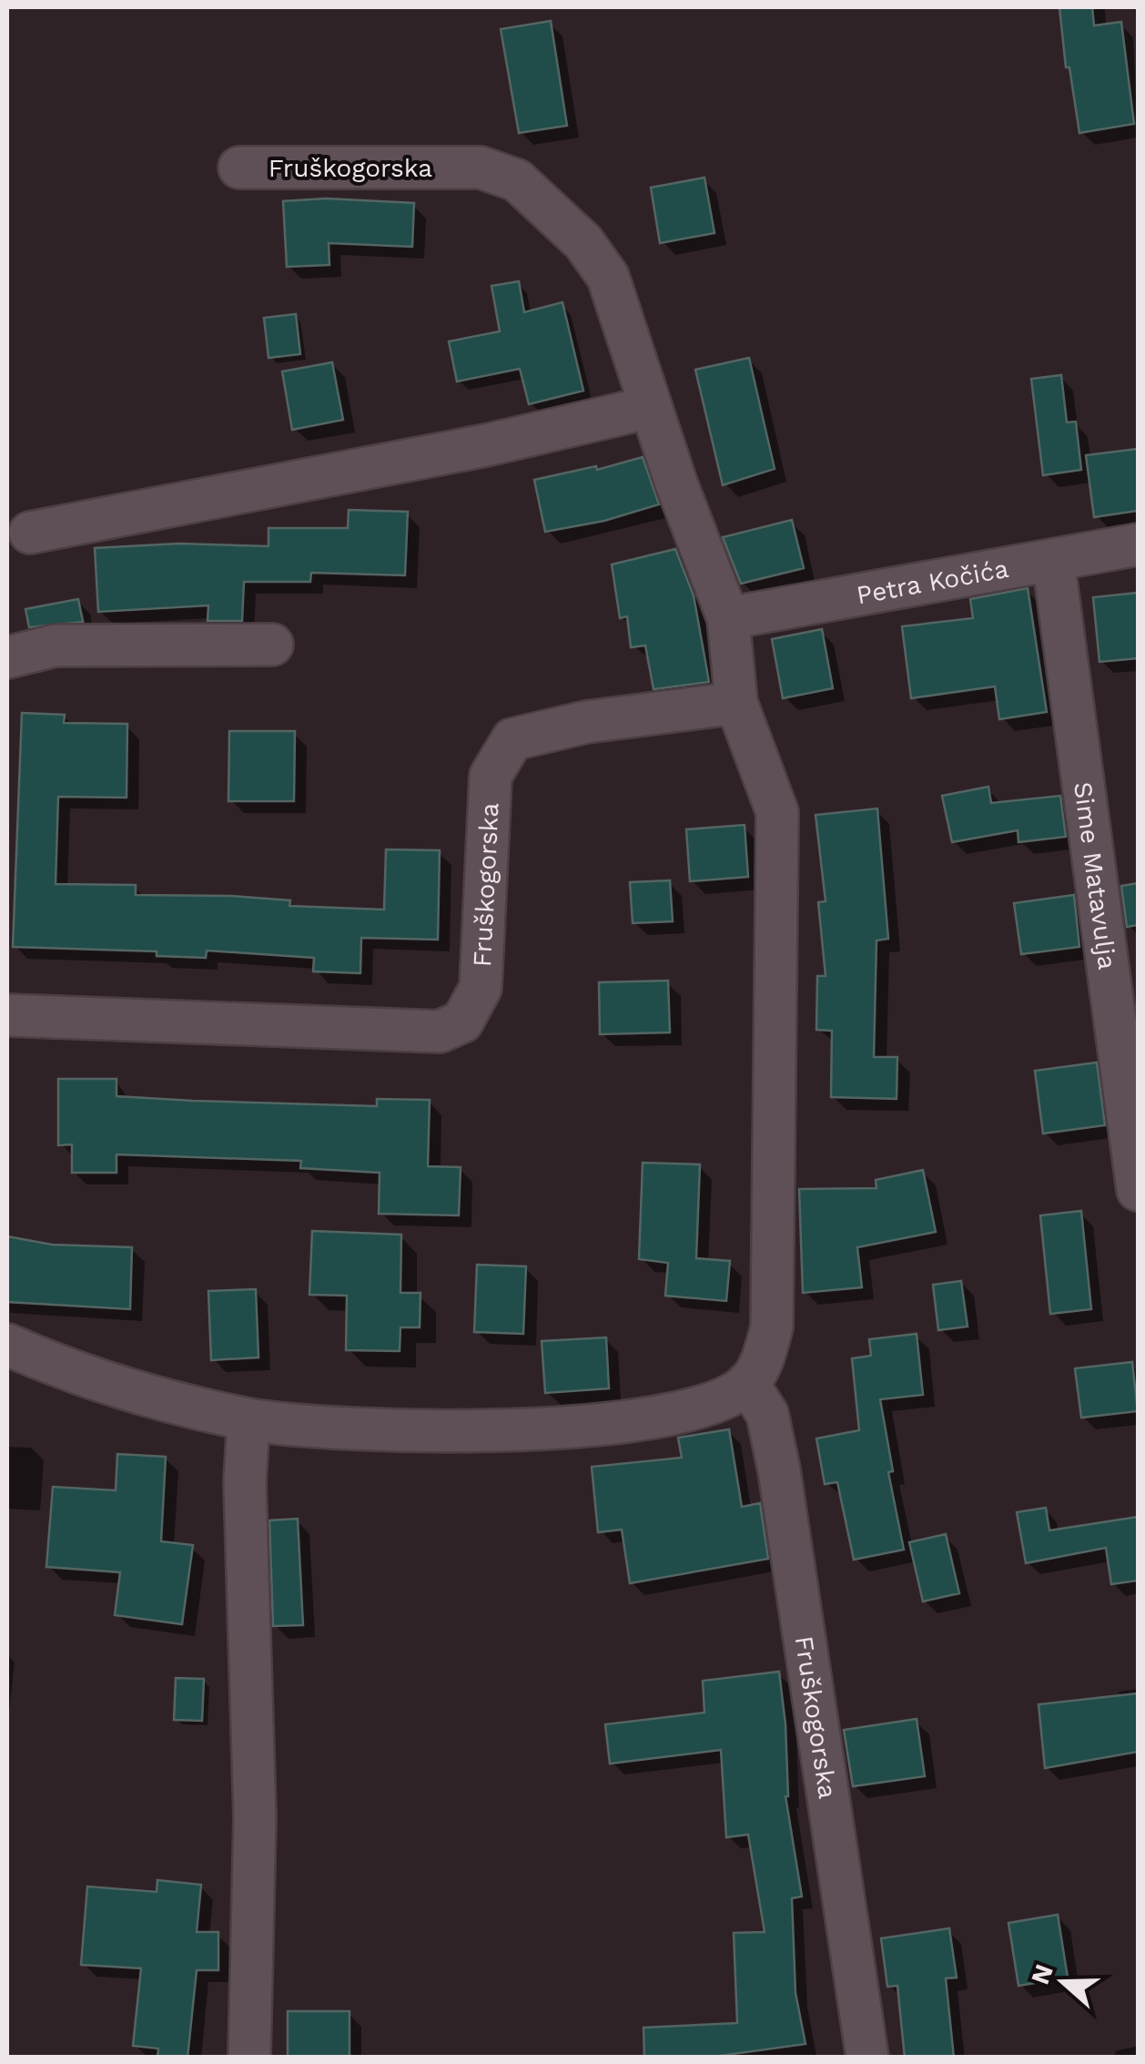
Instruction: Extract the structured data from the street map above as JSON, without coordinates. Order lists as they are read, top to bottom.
{
  "streets": {
    "street": ["Fruškogorska", "Petra Kočića", "Sime Matavulja"]
  },
  "crossings": [
    ["Fruškogorska", "Petra Kočića"],
    ["Petra Kočića", "Sime Matavulja"]
  ],
  "north": "left"
}
